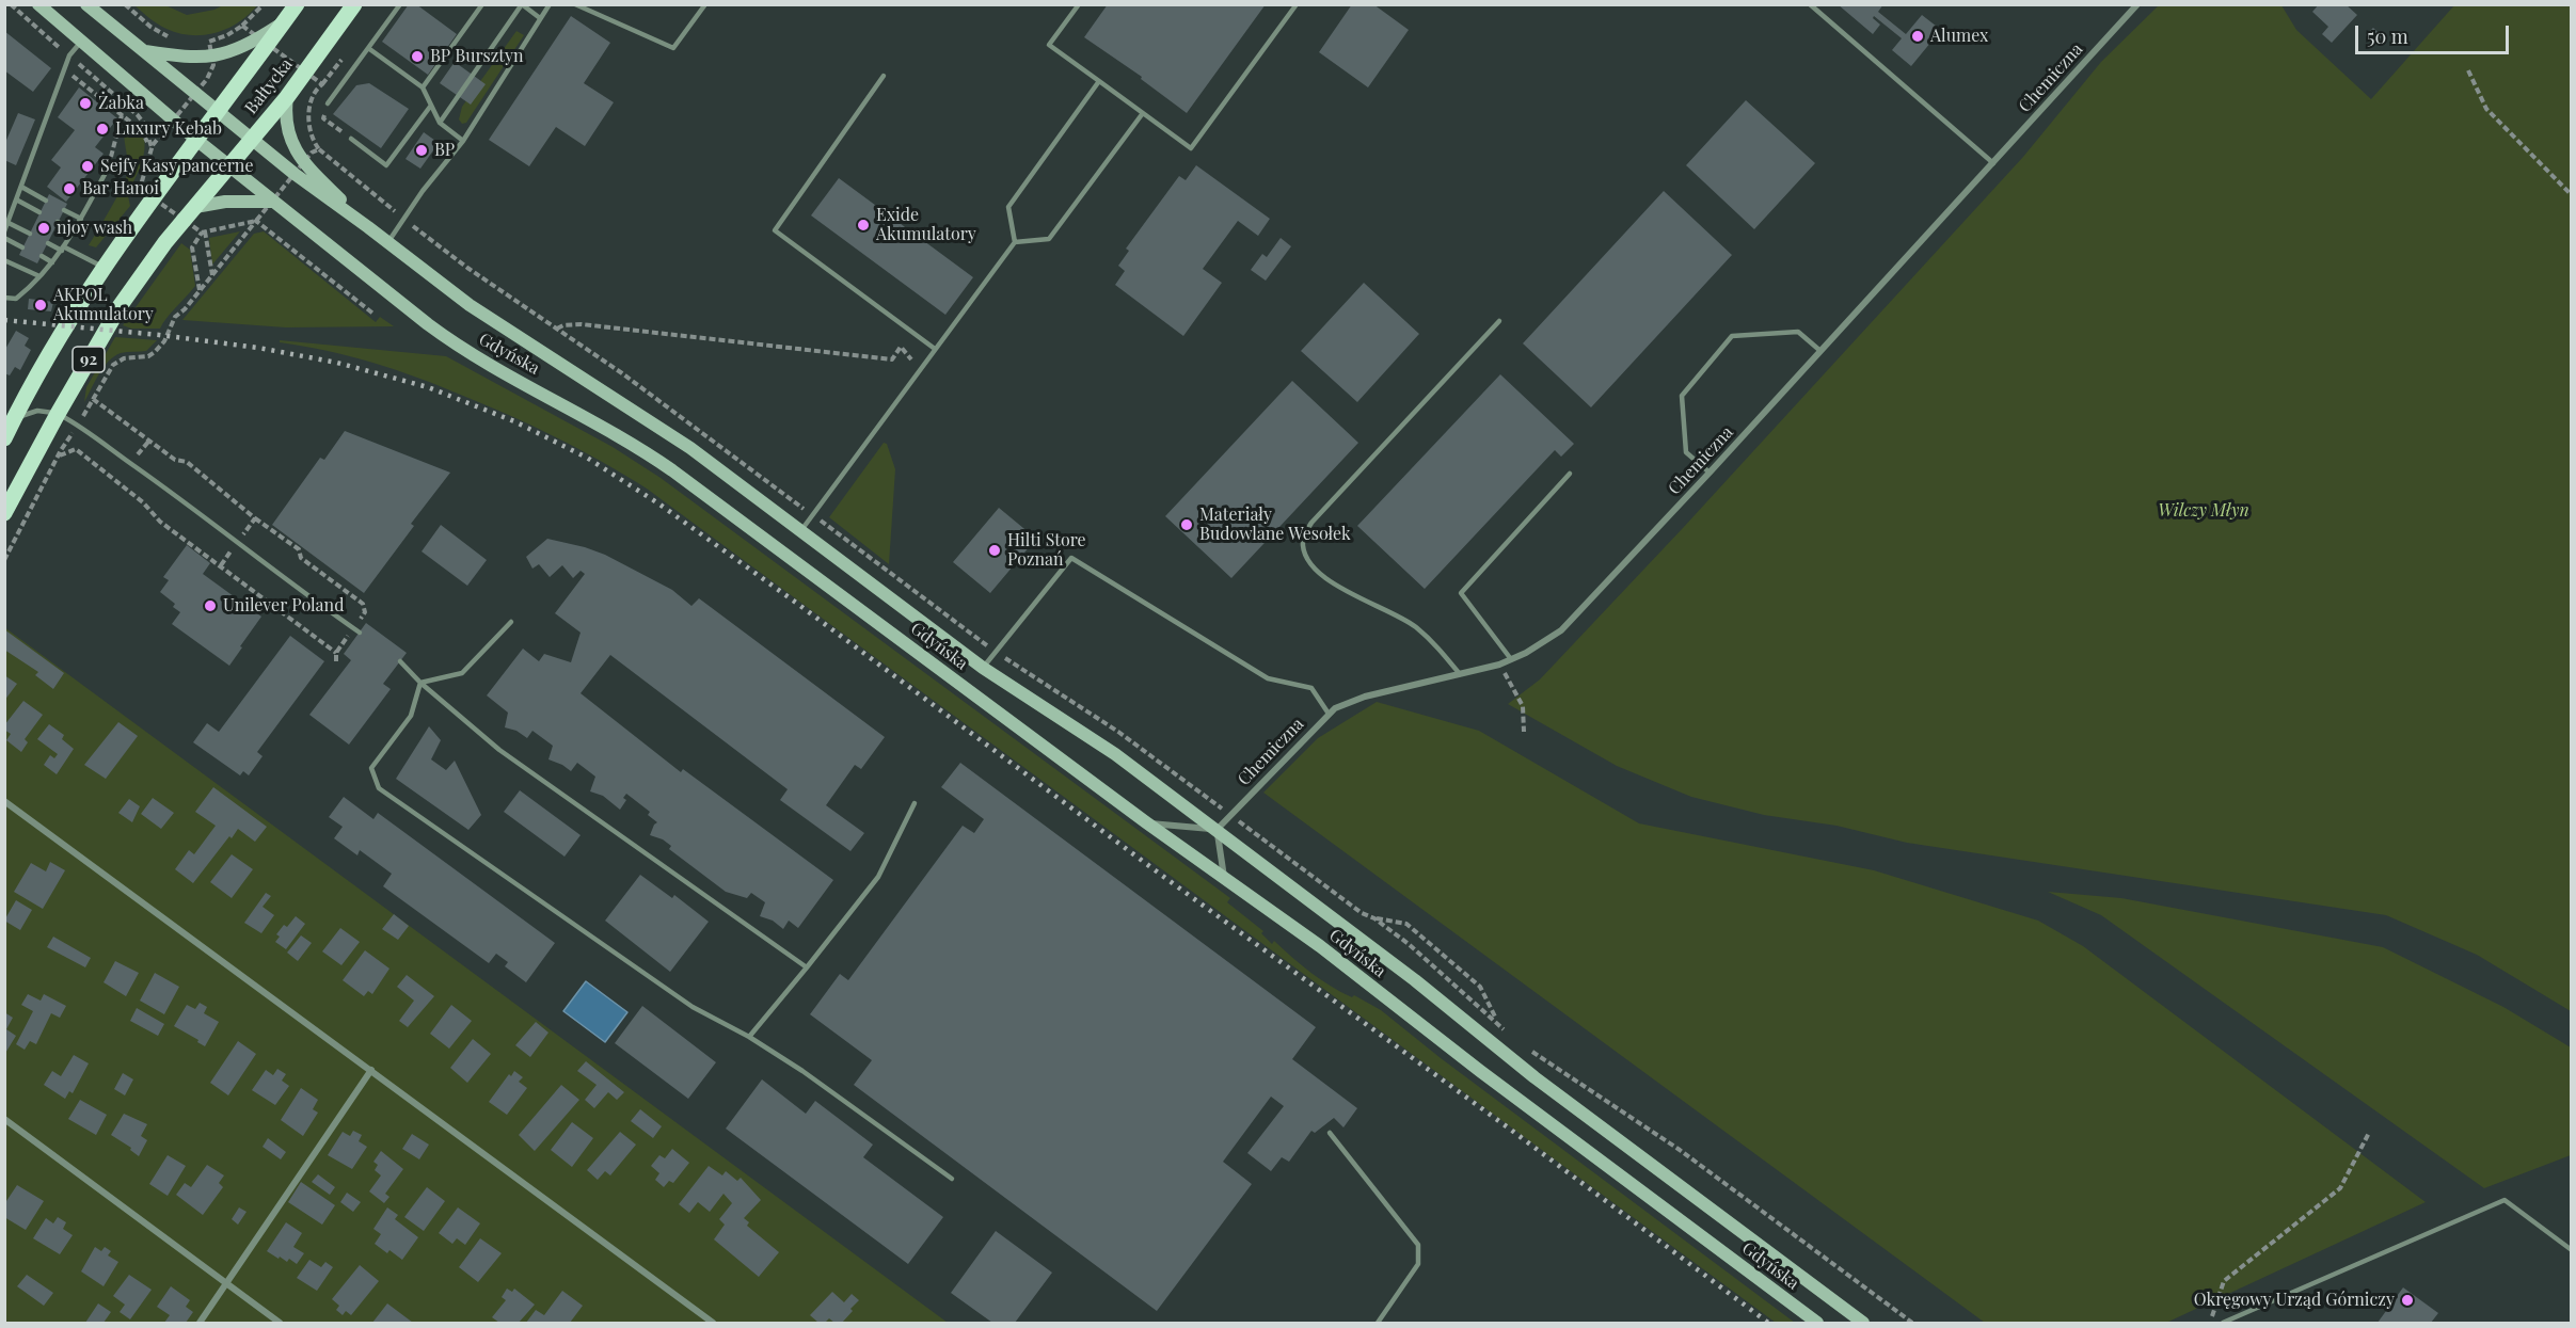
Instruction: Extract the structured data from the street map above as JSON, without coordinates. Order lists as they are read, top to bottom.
{
  "streets": {
    "main road": ["Bałtycka", "Gdyńska", "92"],
    "street": ["Chemiczna"]
  },
  "crossings": [
    ["Chemiczna", "Gdyńska"],
    ["Bałtycka", "Gdyńska"]
  ],
  "parks": ["Wilczy Młyn"],
  "places": [
    "Alumex",
    "BP Bursztyn",
    "Żabka",
    "Luxury Kebab",
    "BP",
    "Sejfy Kasy pancerne",
    "Bar Hanoi",
    "Exide Akumulatory",
    "njoy wash",
    "AKPOL Akumulatory",
    "Materiały Budowlane Wesołek",
    "Hilti Store Poznań",
    "Unilever Poland",
    "Okręgowy Urząd Górniczy"
  ],
  "scale_bar": "50 m"
}
